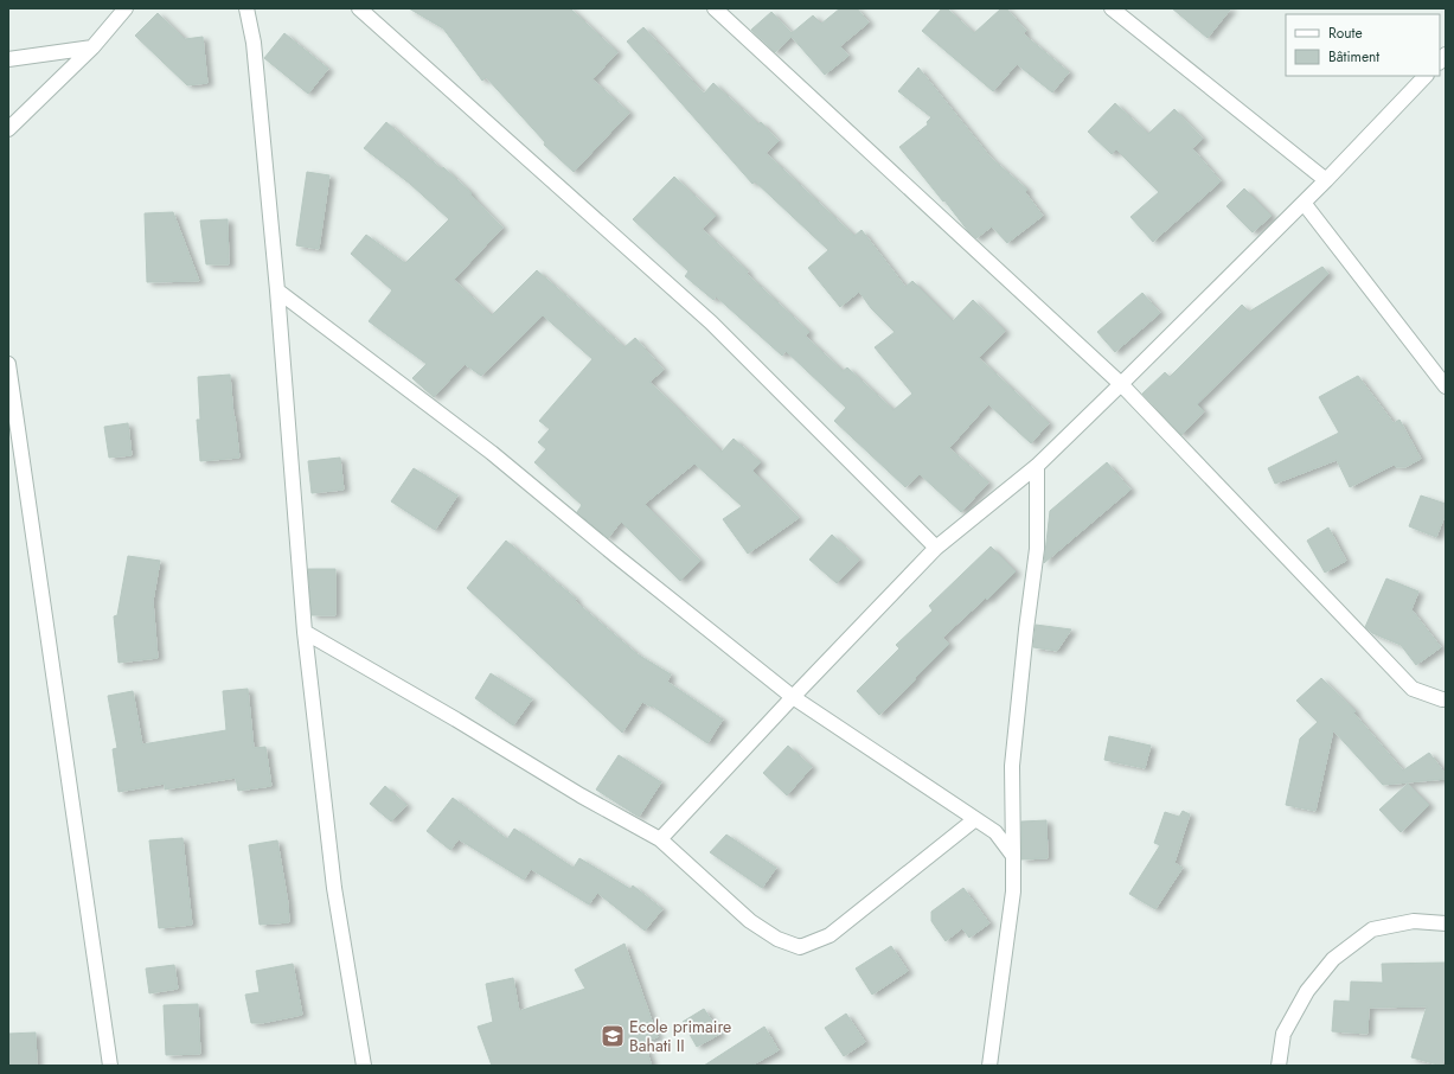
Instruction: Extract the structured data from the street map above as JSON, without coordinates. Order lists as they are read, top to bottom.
{
  "places": {
    "school or university": ["Ecole primaire Bahati II"]
  },
  "legend": ["Route", "Bâtiment"]
}
